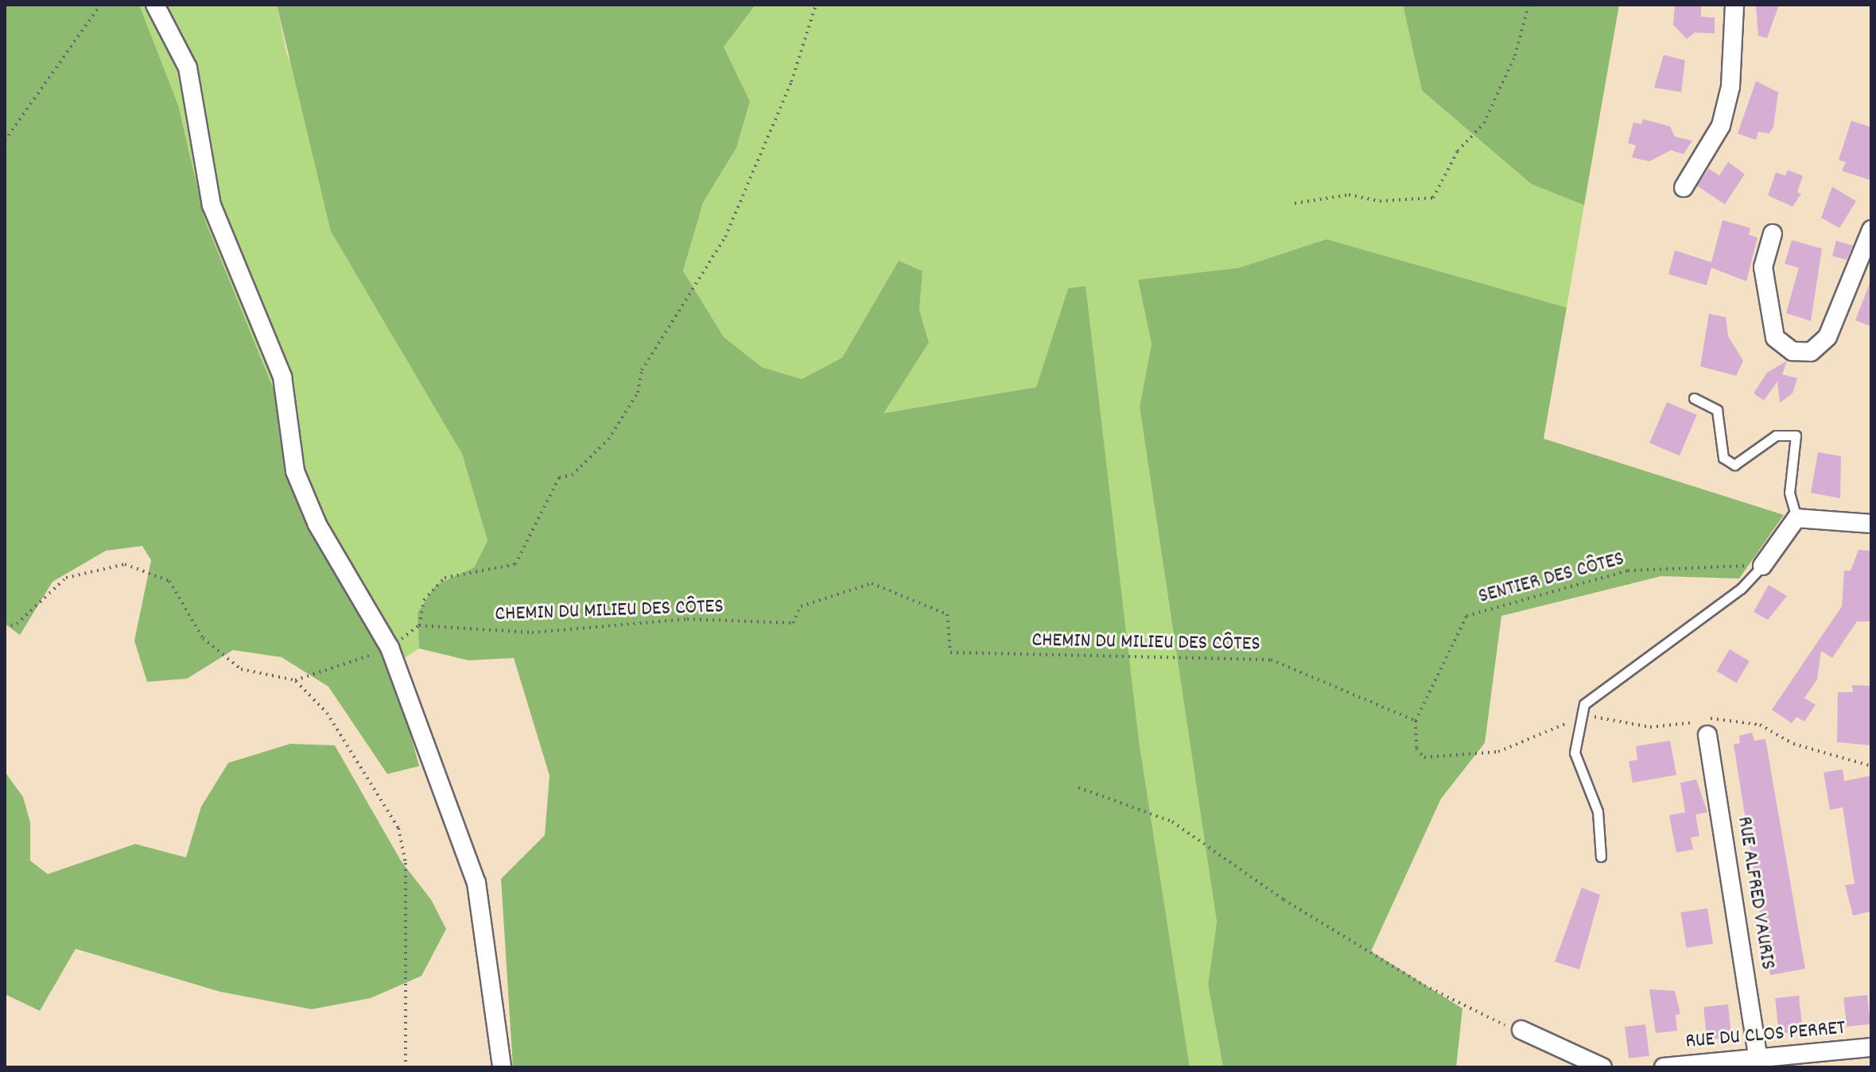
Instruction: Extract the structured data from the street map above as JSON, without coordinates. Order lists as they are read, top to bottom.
{
  "streets": {
    "street": ["RUE ALFRED VAURIS", "RUE DU CLOS PERRET"],
    "path": ["SENTIER DES CÔTES", "CHEMIN DU MILIEU DES CÔTES"]
  },
  "crossings": [
    ["SENTIER DES CÔTES", "CHEMIN DU MILIEU DES CÔTES"],
    ["RUE ALFRED VAURIS", "RUE DU CLOS PERRET"]
  ]
}
